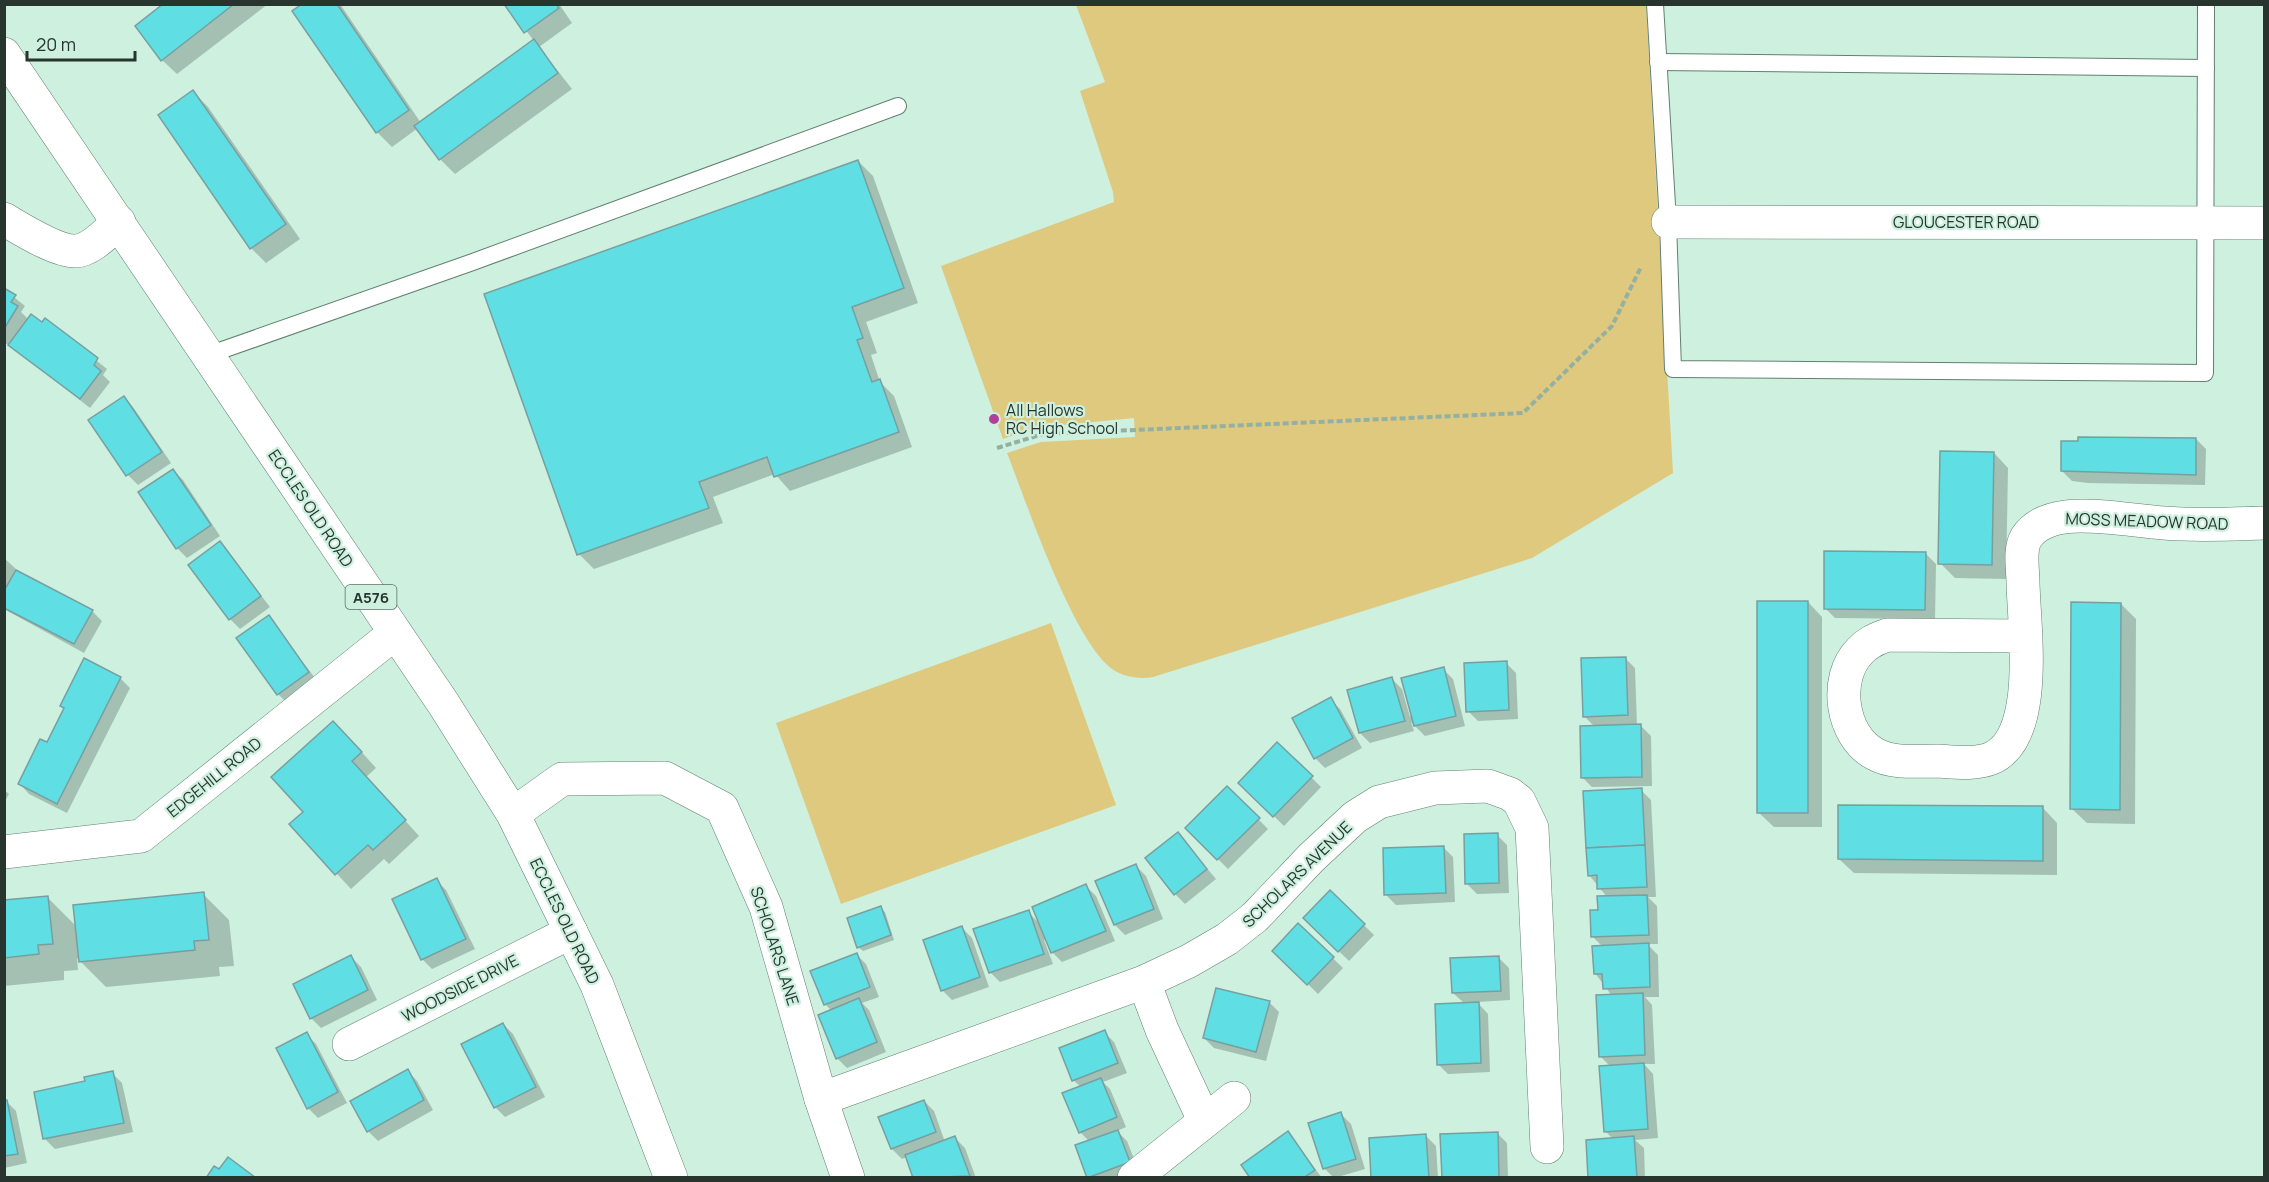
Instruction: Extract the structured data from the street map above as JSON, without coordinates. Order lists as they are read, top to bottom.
{
  "streets": {
    "street": [
      "GLOUCESTER ROAD",
      "ECCLES OLD ROAD",
      "MOSS MEADOW ROAD",
      "A576",
      "EDGEHILL ROAD",
      "SCHOLARS AVENUE",
      "SCHOLARS LANE",
      "WOODSIDE DRIVE"
    ]
  },
  "crossings": [
    ["ECCLES OLD ROAD", "EDGEHILL ROAD"],
    ["ECCLES OLD ROAD", "SCHOLARS LANE"],
    ["ECCLES OLD ROAD", "WOODSIDE DRIVE"],
    ["SCHOLARS AVENUE", "SCHOLARS LANE"]
  ],
  "places": ["All Hallows RC High School"],
  "scale_bar": "20 m"
}
